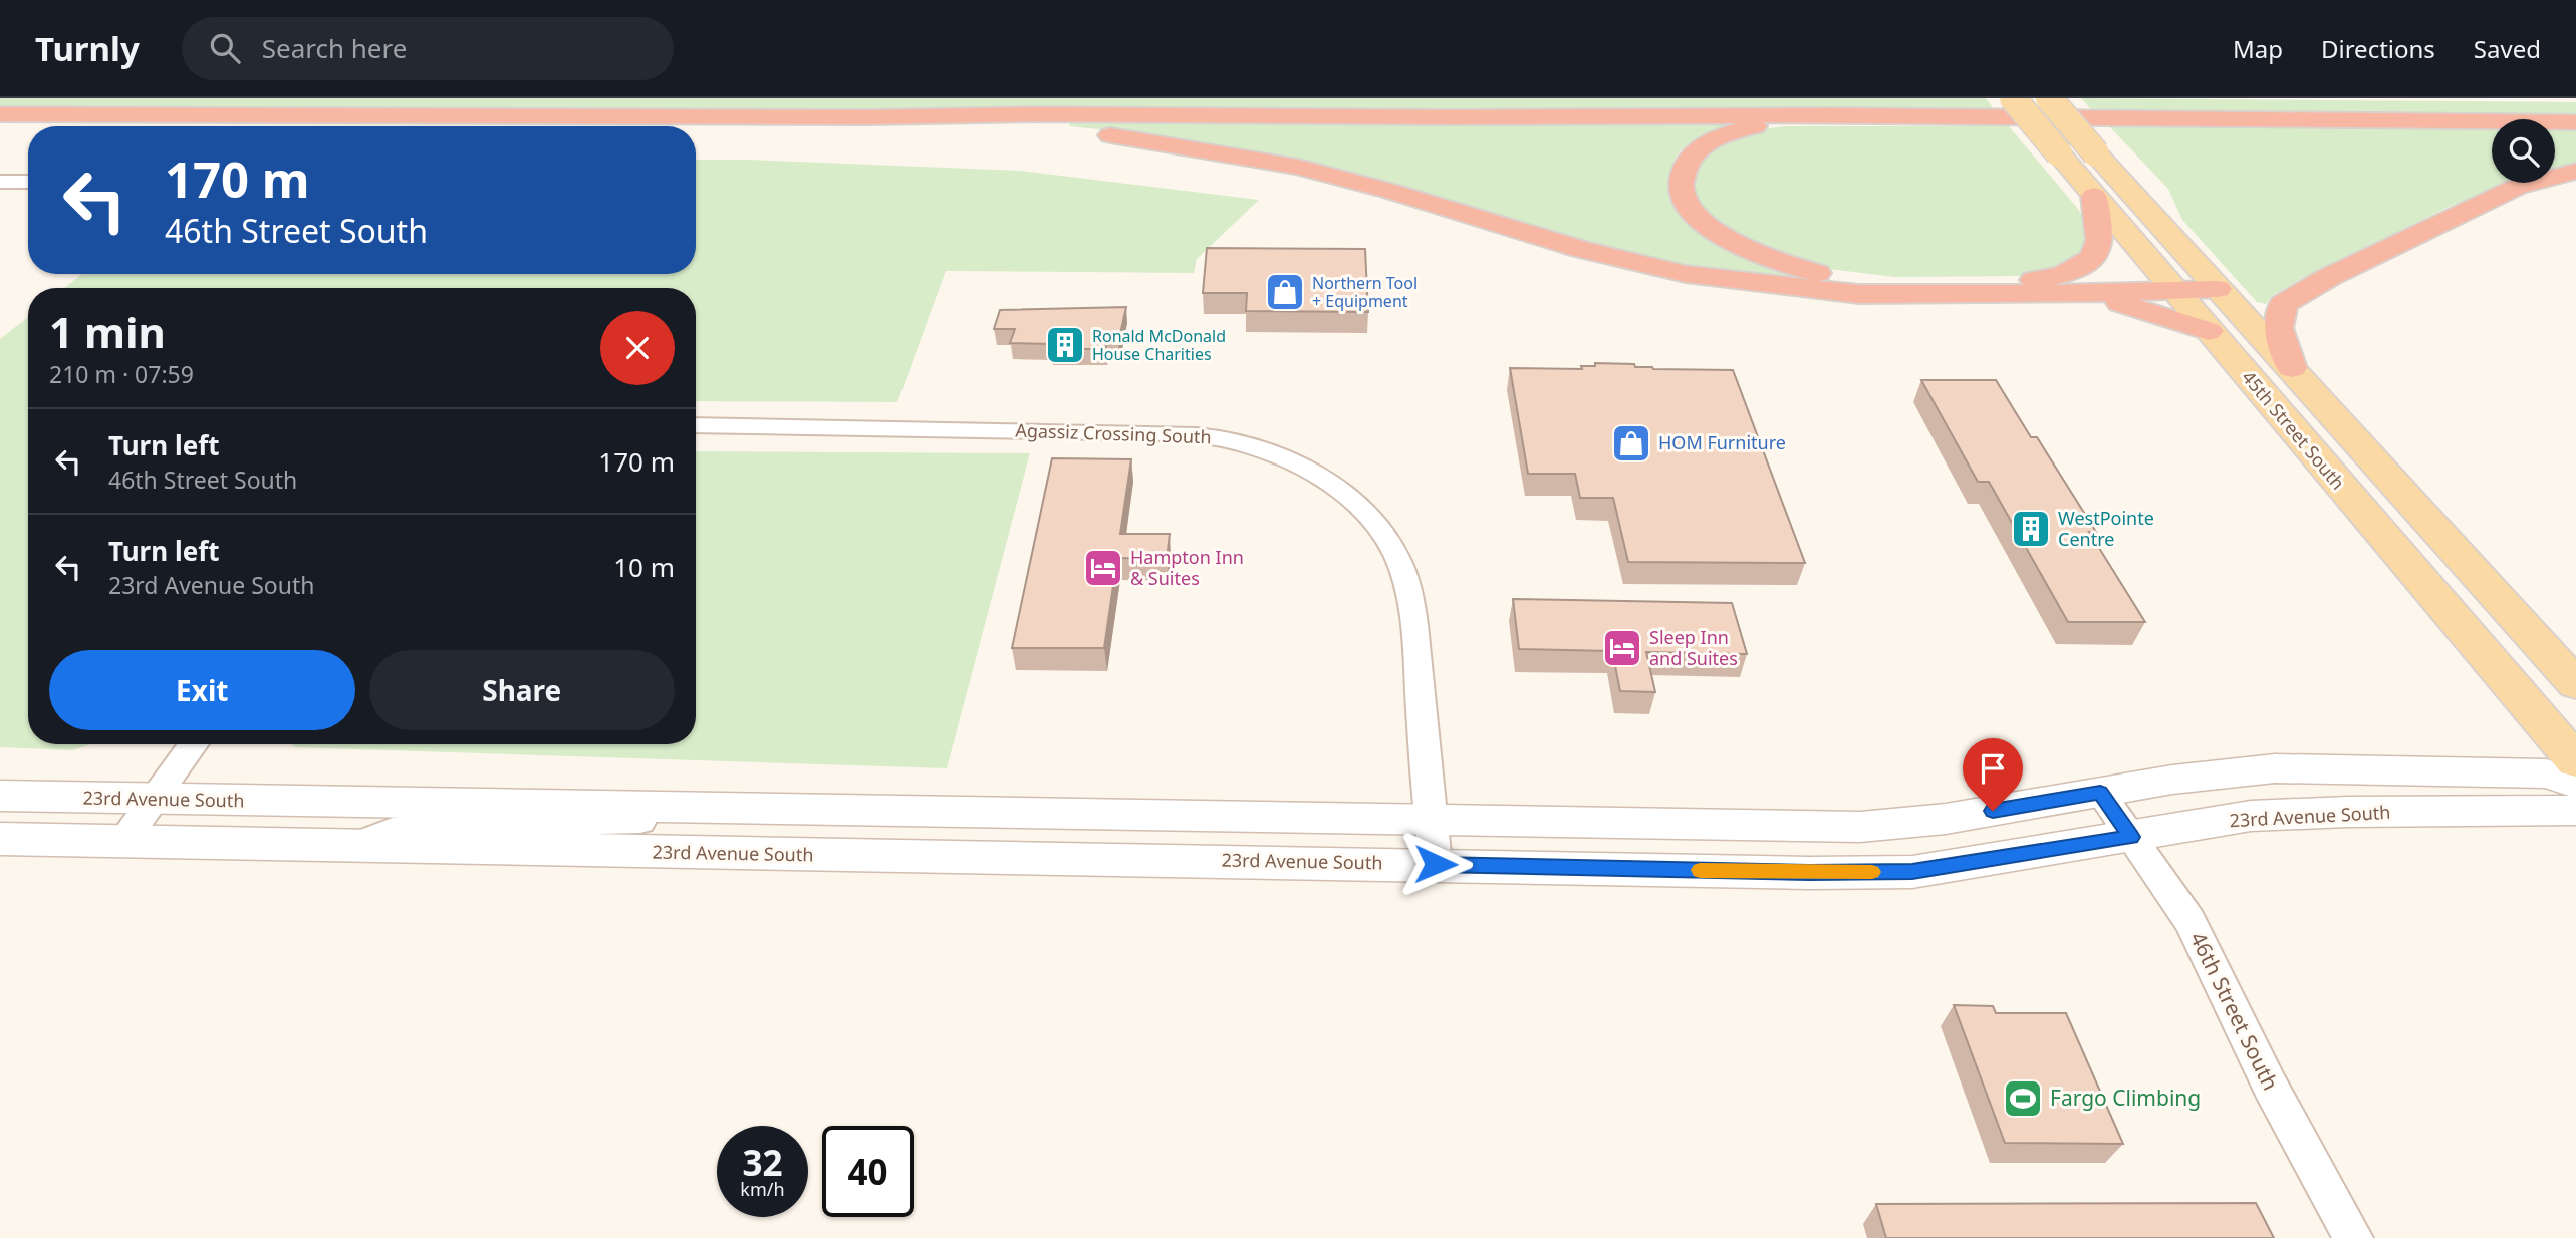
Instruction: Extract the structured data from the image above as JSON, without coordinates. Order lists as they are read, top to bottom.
{
  "streets": {
    "main road": ["45th Street South"],
    "street": ["Agassiz Crossing South", "23rd Avenue South", "46th Street South"]
  },
  "crossings": [
    ["Agassiz Crossing South", "23rd Avenue South"],
    ["23rd Avenue South", "46th Street South"]
  ],
  "places": {
    "shop": ["Northern Tool + Equipment", "HOM Furniture"],
    "building": ["Ronald McDonald House Charities", "WestPointe Centre"],
    "hotel": ["Hampton Inn & Suites", "Sleep Inn and Suites"],
    "sports": ["Fargo Climbing"]
  },
  "page": {
    "header": "Turnly",
    "search": "Search here",
    "nav": ["Map", "Directions", "Saved"],
    "turn": ["170 m", "46th Street South"],
    "heading": ["1 min", "210 m · 07:59"],
    "list": [
      {
        "name": "Turn left",
        "note": "46th Street South",
        "value": "170 m"
      },
      {
        "name": "Turn left",
        "note": "23rd Avenue South",
        "value": "10 m"
      }
    ],
    "buttons": ["Exit", "Share"],
    "speed": "32 km/h",
    "limit": "40"
  }
}
